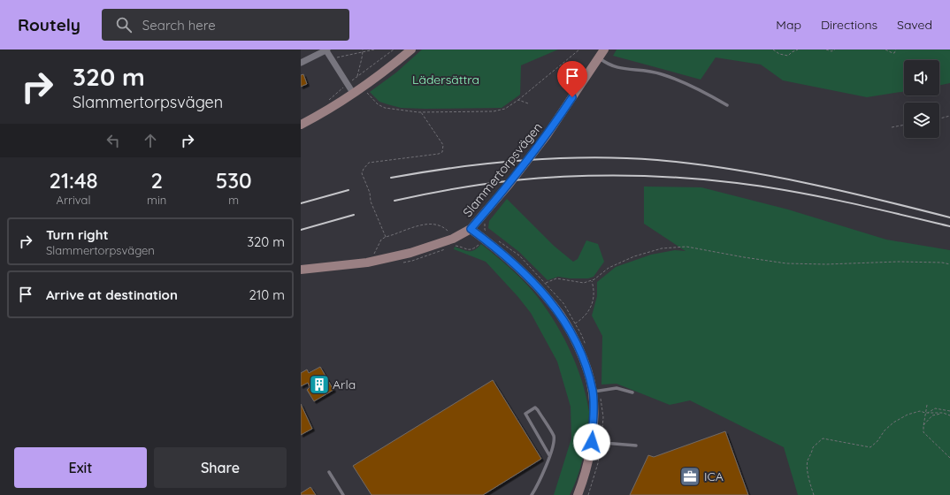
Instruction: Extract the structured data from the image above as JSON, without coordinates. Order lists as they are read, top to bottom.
{
  "streets": {
    "street": ["Slammertorpsvägen"]
  },
  "parks": ["Lädersättra"],
  "places": {
    "building": ["Arla"],
    "office": ["ICA"]
  },
  "page": {
    "header": "Routely",
    "search": "Search here",
    "nav": ["Map", "Directions", "Saved"],
    "turn": ["320 m", "Slammertorpsvägen"],
    "eta": [
      "21:48",
      "Arrival",
      "2",
      "min",
      "530",
      "m"
    ],
    "list": [
      {
        "name": "Turn right",
        "note": "Slammertorpsvägen",
        "value": "320 m"
      },
      {
        "name": "Arrive at destination",
        "value": "210 m"
      }
    ],
    "buttons": ["Exit", "Share"]
  }
}
